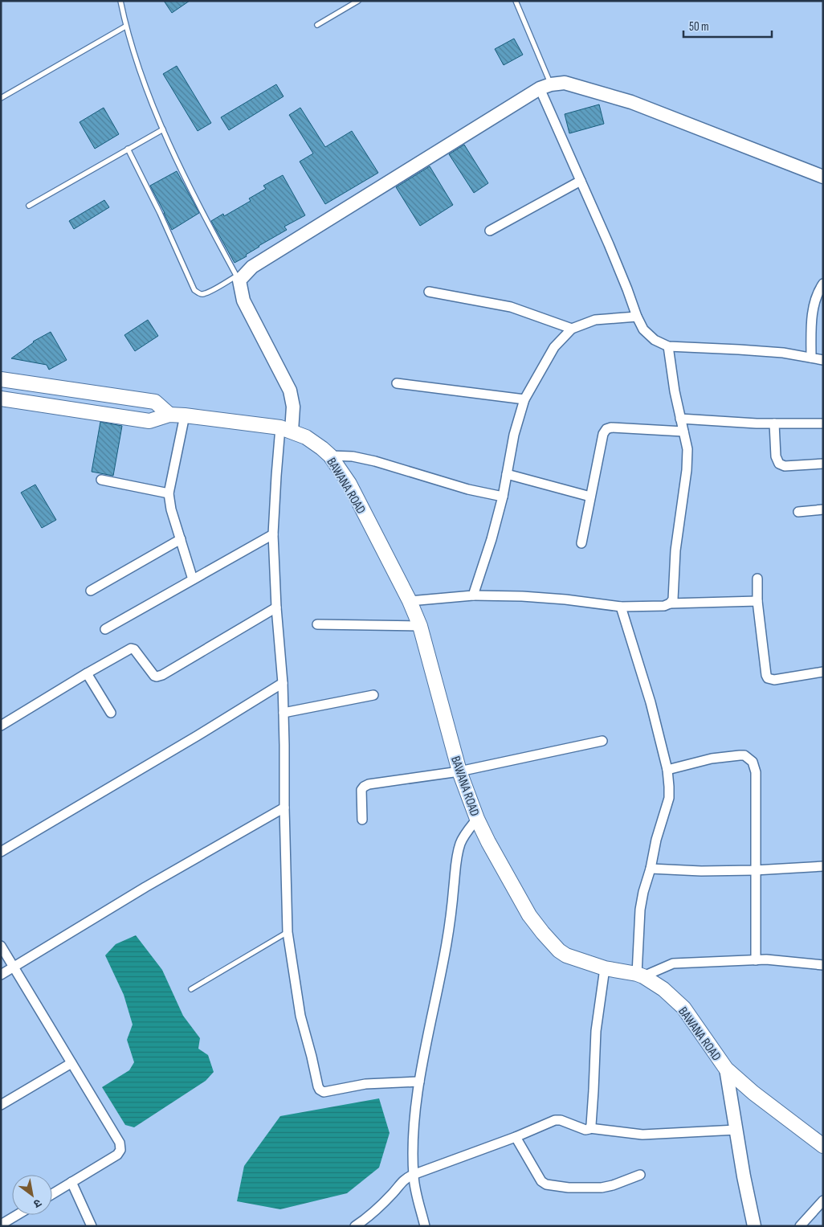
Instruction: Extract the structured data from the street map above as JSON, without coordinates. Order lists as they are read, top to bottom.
{
  "streets": {
    "main road": ["BAWANA ROAD"]
  },
  "scale_bar": "50 m",
  "north": "bottom right"
}
